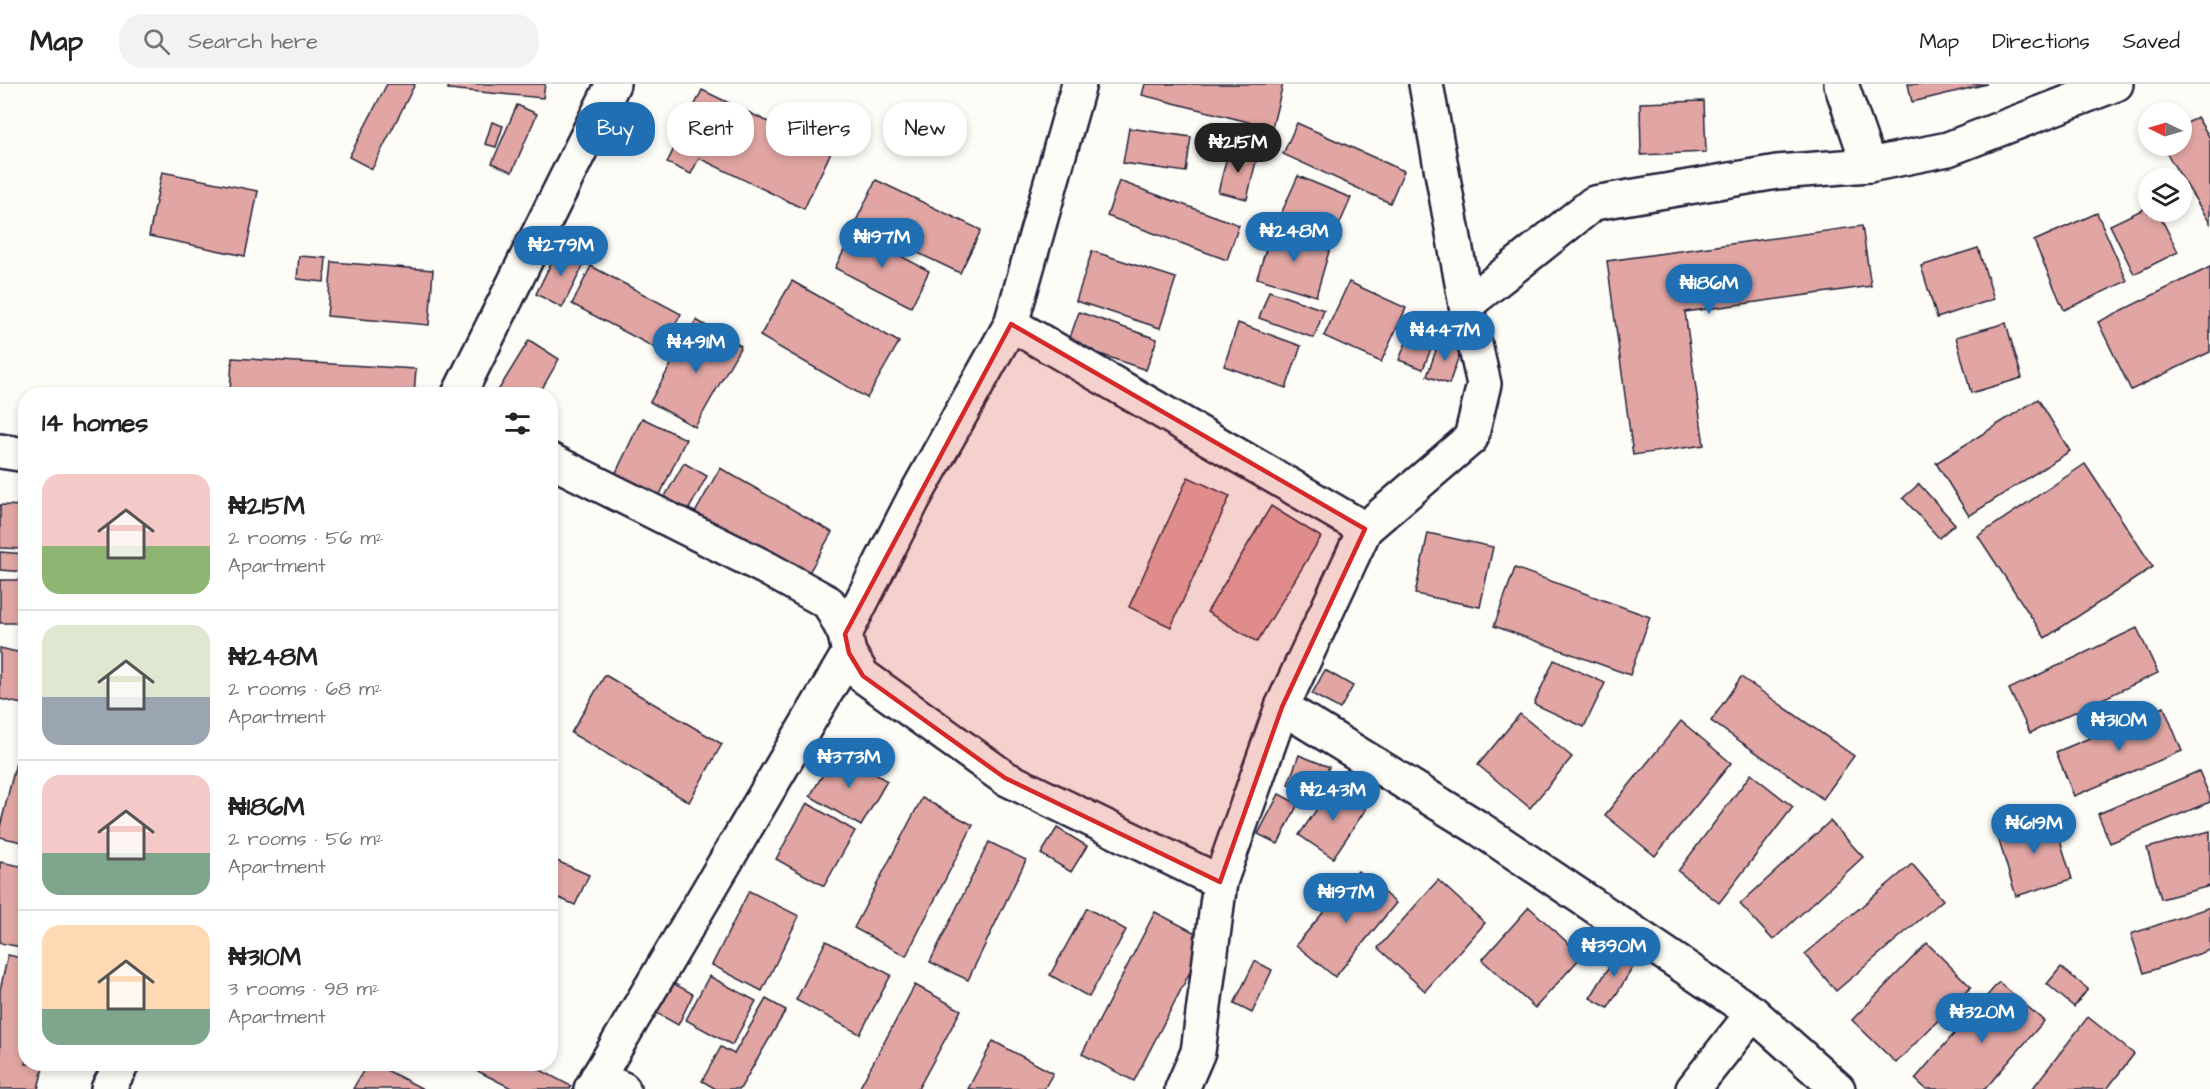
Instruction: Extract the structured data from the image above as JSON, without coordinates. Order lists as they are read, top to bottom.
{
  "north": "left",
  "page": {
    "header": "Map",
    "search": "Search here",
    "nav": ["Map", "Directions", "Saved"],
    "chip": [
      "Buy",
      "Rent",
      "Filters",
      "New"
    ],
    "price": [
      "₦215M",
      "₦248M",
      "₦197M",
      "₦279M",
      "₦186M",
      "₦447M",
      "₦491M",
      "₦310M",
      "₦373M",
      "₦243M",
      "₦619M",
      "₦197M",
      "₦390M",
      "₦320M"
    ],
    "heading": "14 homes",
    "list": [
      {
        "name": "₦215M",
        "note": "2 rooms · 56 m² · Apartment"
      },
      {
        "name": "₦248M",
        "note": "2 rooms · 68 m² · Apartment"
      },
      {
        "name": "₦186M",
        "note": "2 rooms · 56 m² · Apartment"
      },
      {
        "name": "₦310M",
        "note": "3 rooms · 98 m² · Apartment"
      }
    ]
  }
}
